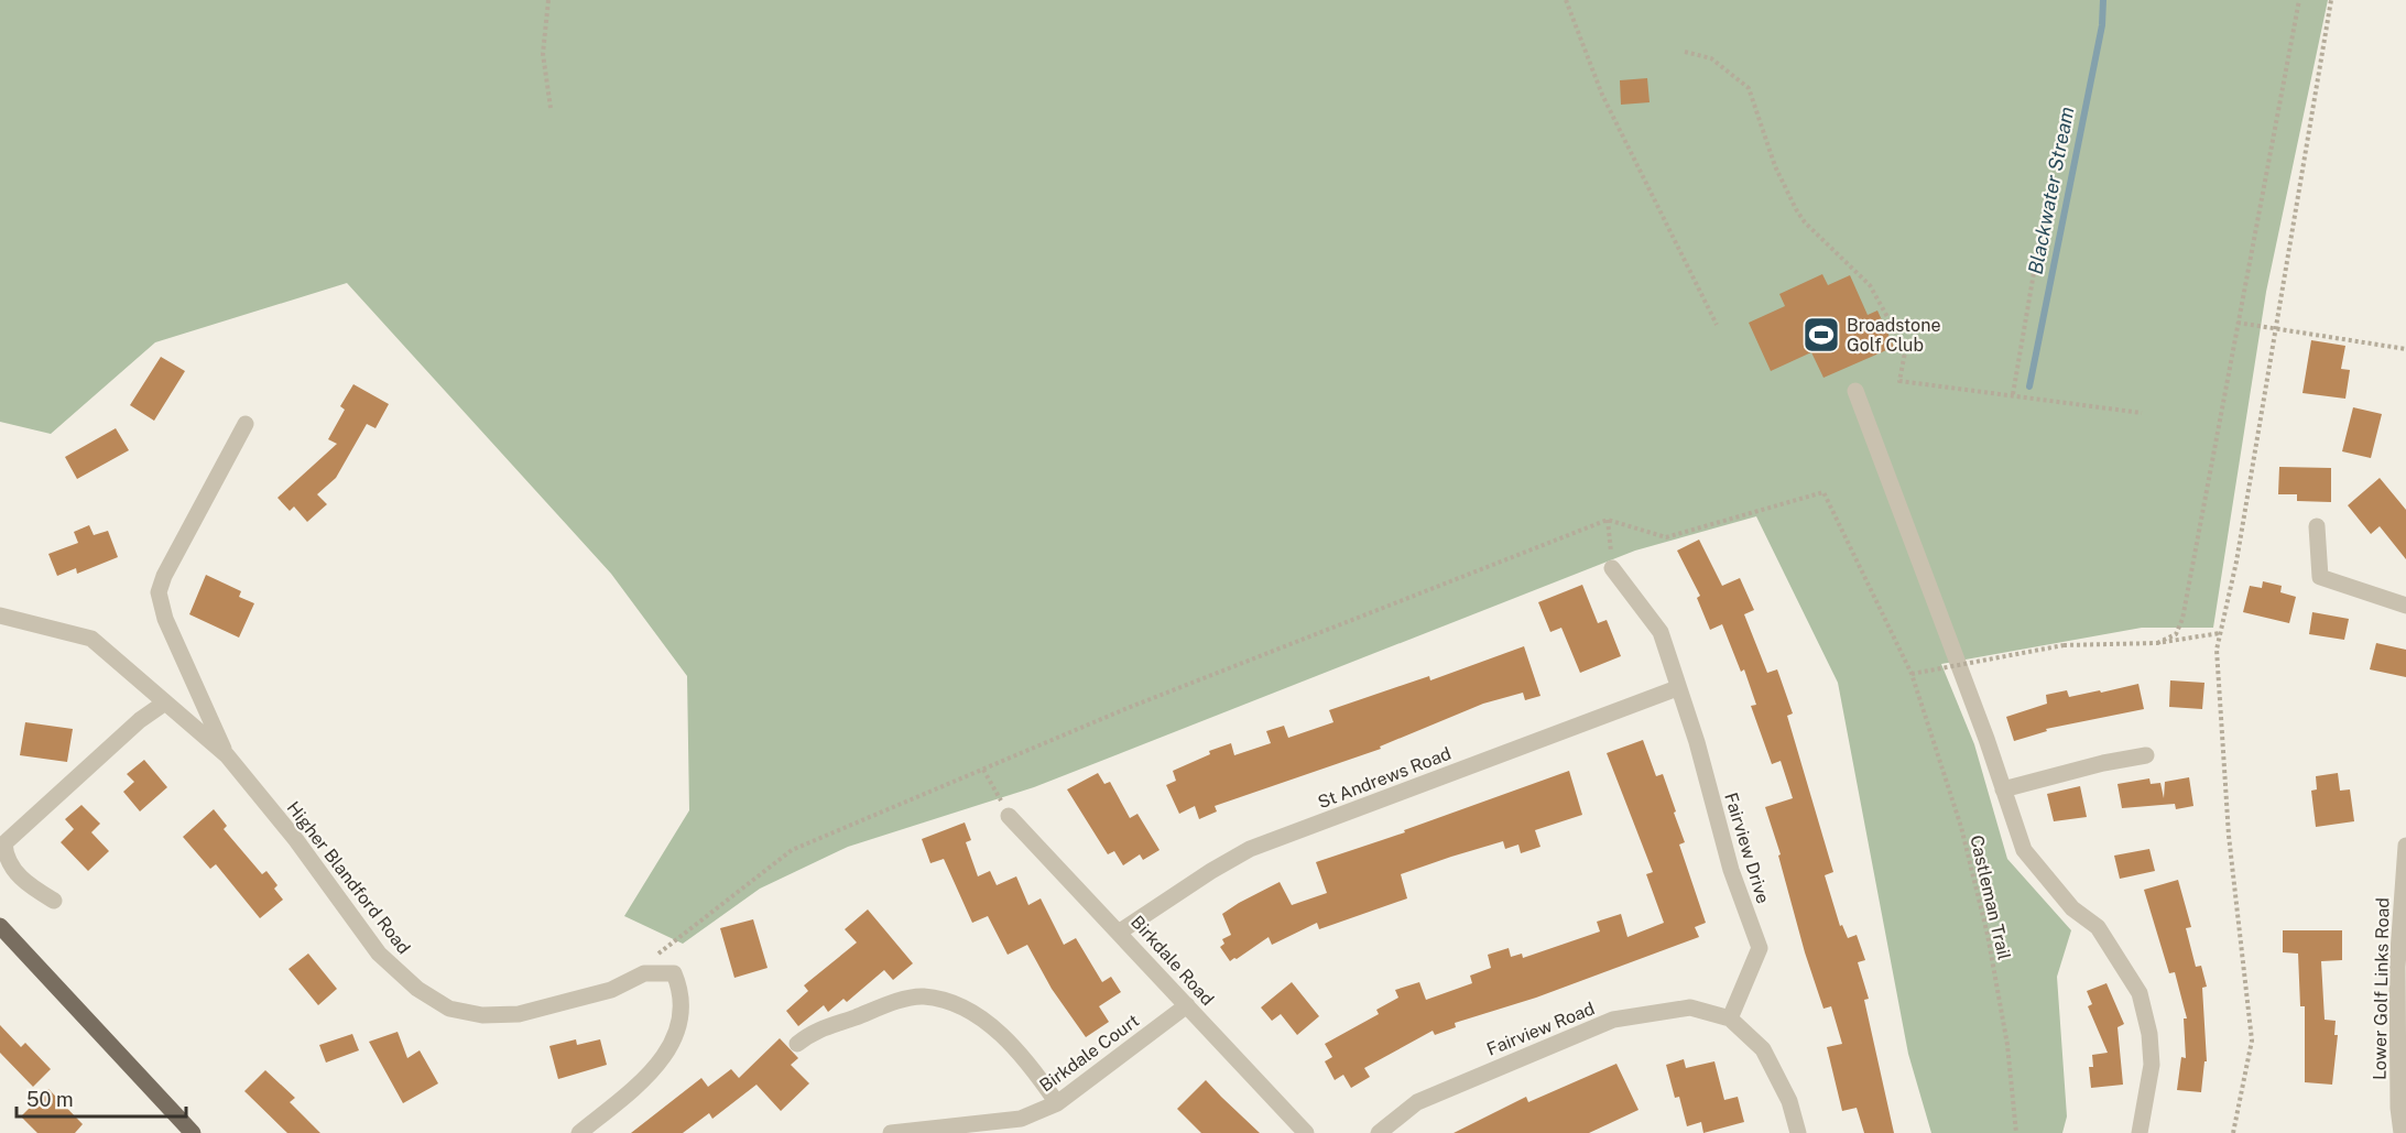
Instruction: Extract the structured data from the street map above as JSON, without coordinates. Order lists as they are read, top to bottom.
{
  "streets": {
    "street": [
      "St Andrews Road",
      "Fairview Drive",
      "Higher Blandford Road",
      "Birkdale Road",
      "Lower Golf Links Road",
      "Fairview Road",
      "Birkdale Court"
    ],
    "path": ["Castleman Trail"]
  },
  "crossings": [
    ["St Andrews Road", "Fairview Drive"],
    ["St Andrews Road", "Birkdale Road"],
    ["Fairview Drive", "Fairview Road"],
    ["Birkdale Road", "Birkdale Court"]
  ],
  "water": ["Blackwater Stream"],
  "places": {
    "sports": ["Broadstone Golf Club"]
  },
  "scale_bar": "50 m"
}
